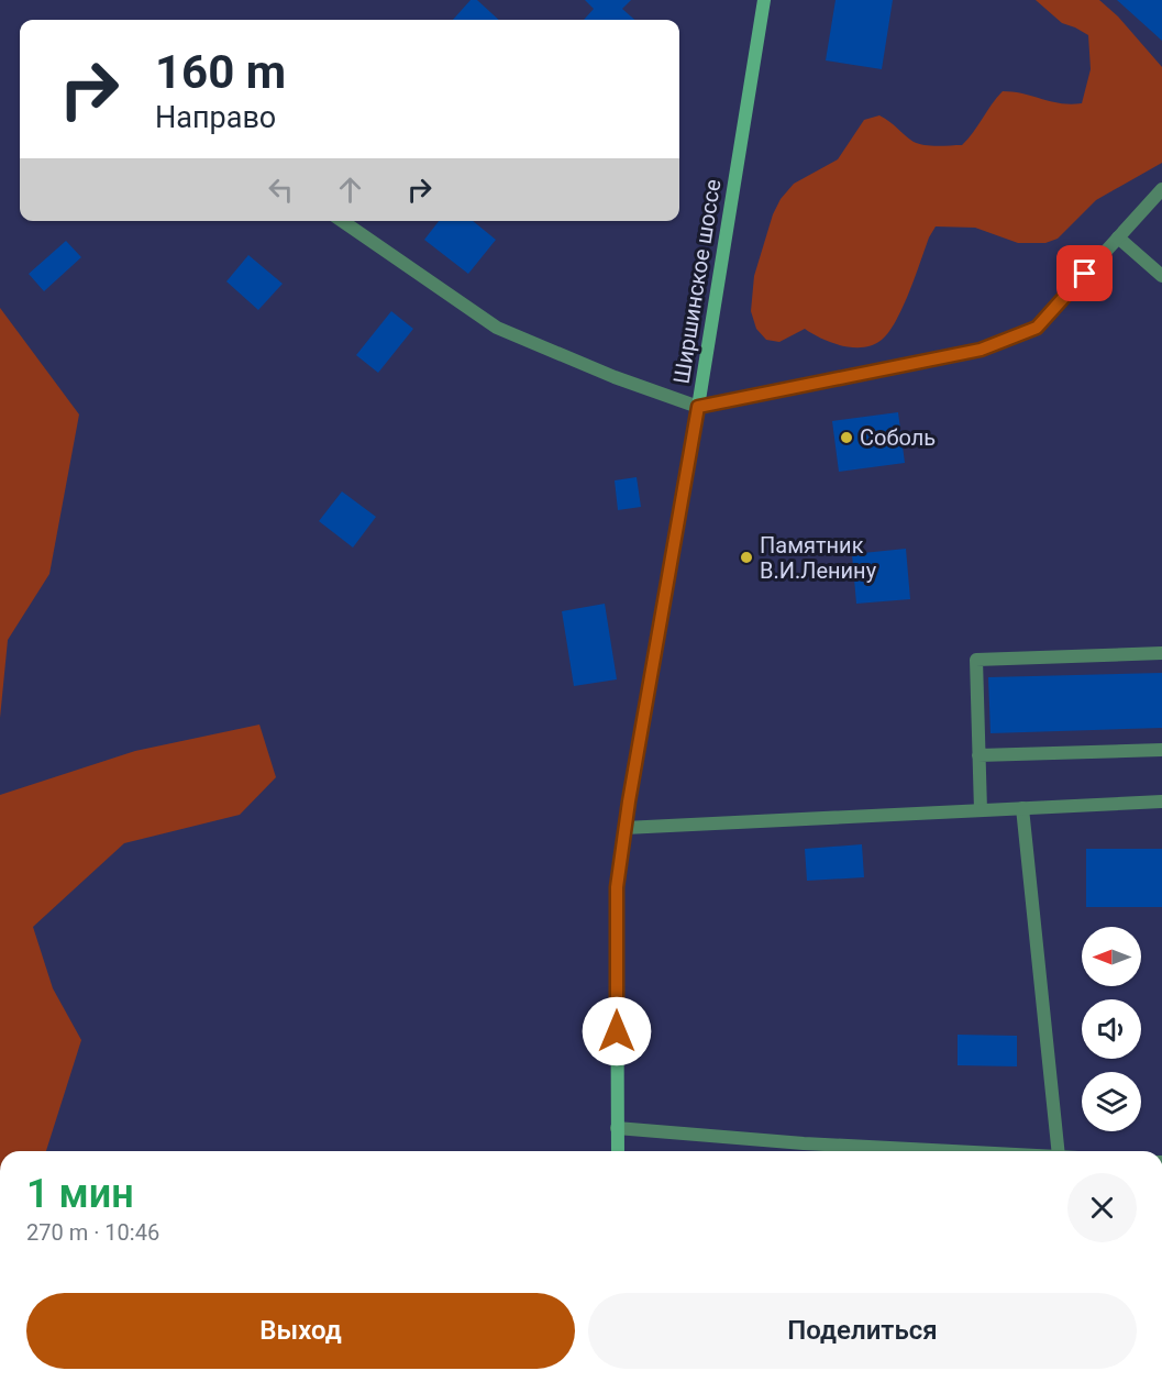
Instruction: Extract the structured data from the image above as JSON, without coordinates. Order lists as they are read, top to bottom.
{
  "streets": {
    "main road": ["Ширшинское шоссе"]
  },
  "places": ["Соболь", "Памятник В.И.Ленину"],
  "north": "left",
  "page": {
    "turn": ["160 m", "Направо"],
    "heading": ["1 мин", "270 m · 10:46"],
    "buttons": ["Выход", "Поделиться"]
  }
}
